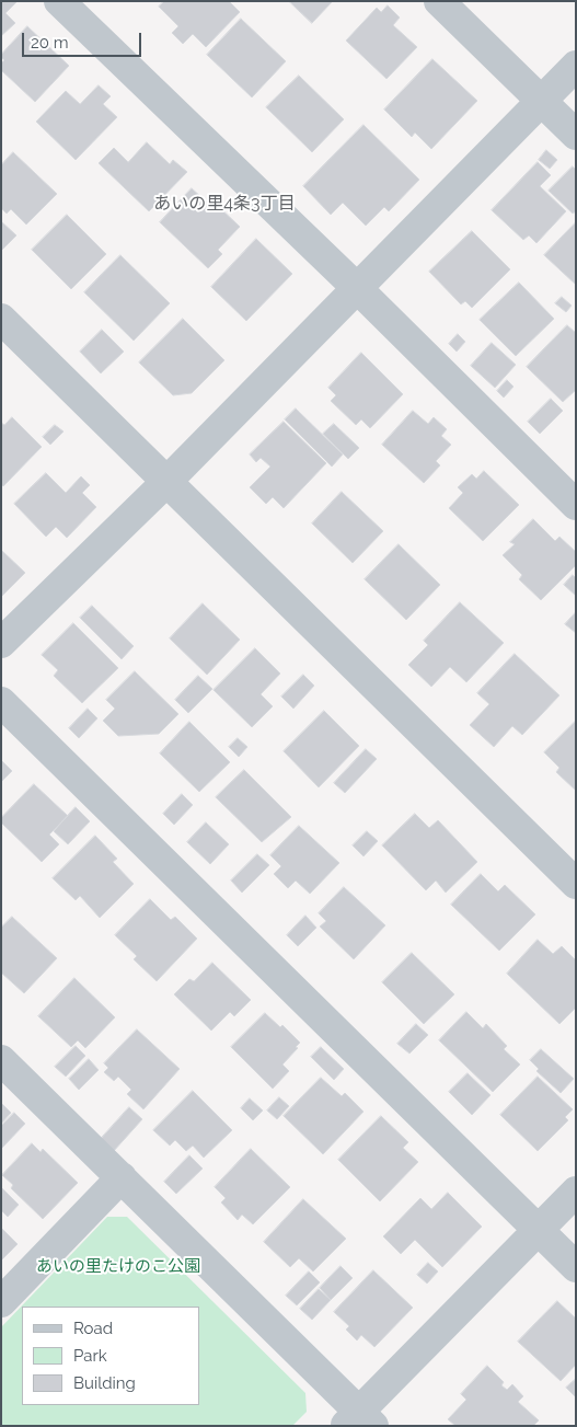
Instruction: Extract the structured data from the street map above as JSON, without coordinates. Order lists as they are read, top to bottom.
{
  "districts": ["あいの里4条3丁目"],
  "parks": ["あいの里たけのこ公園"],
  "legend": ["Road", "Park", "Building"],
  "scale_bar": "20 m"
}
